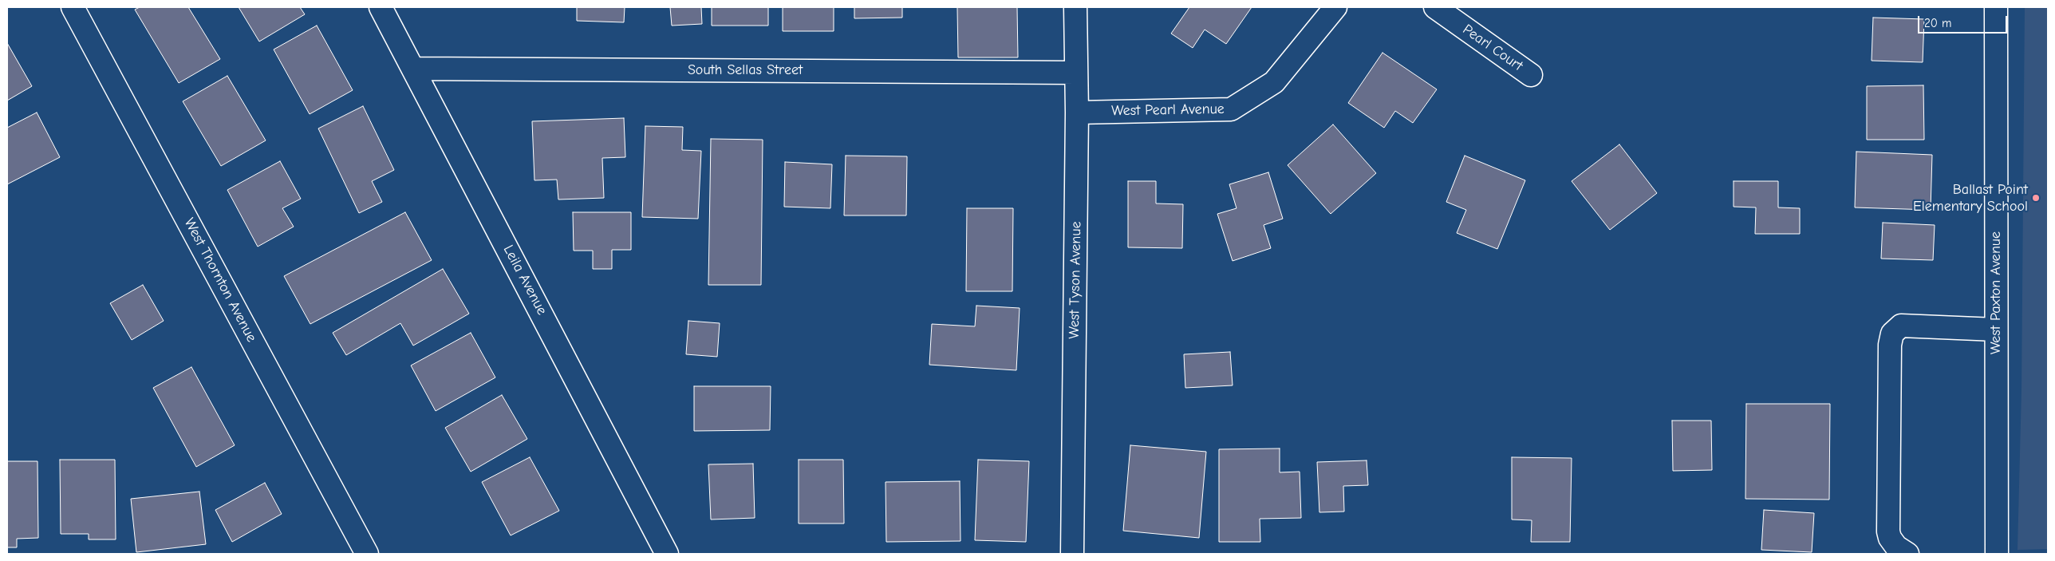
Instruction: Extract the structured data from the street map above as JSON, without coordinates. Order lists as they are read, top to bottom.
{
  "streets": {
    "street": [
      "Pearl Court",
      "South Sellas Street",
      "West Pearl Avenue",
      "West Thornton Avenue",
      "Leila Avenue",
      "West Tyson Avenue",
      "West Paxton Avenue"
    ]
  },
  "crossings": [
    ["South Sellas Street", "Leila Avenue"],
    ["South Sellas Street", "West Tyson Avenue"],
    ["West Pearl Avenue", "West Tyson Avenue"]
  ],
  "places": ["Ballast Point Elementary School"],
  "scale_bar": "20 m"
}
